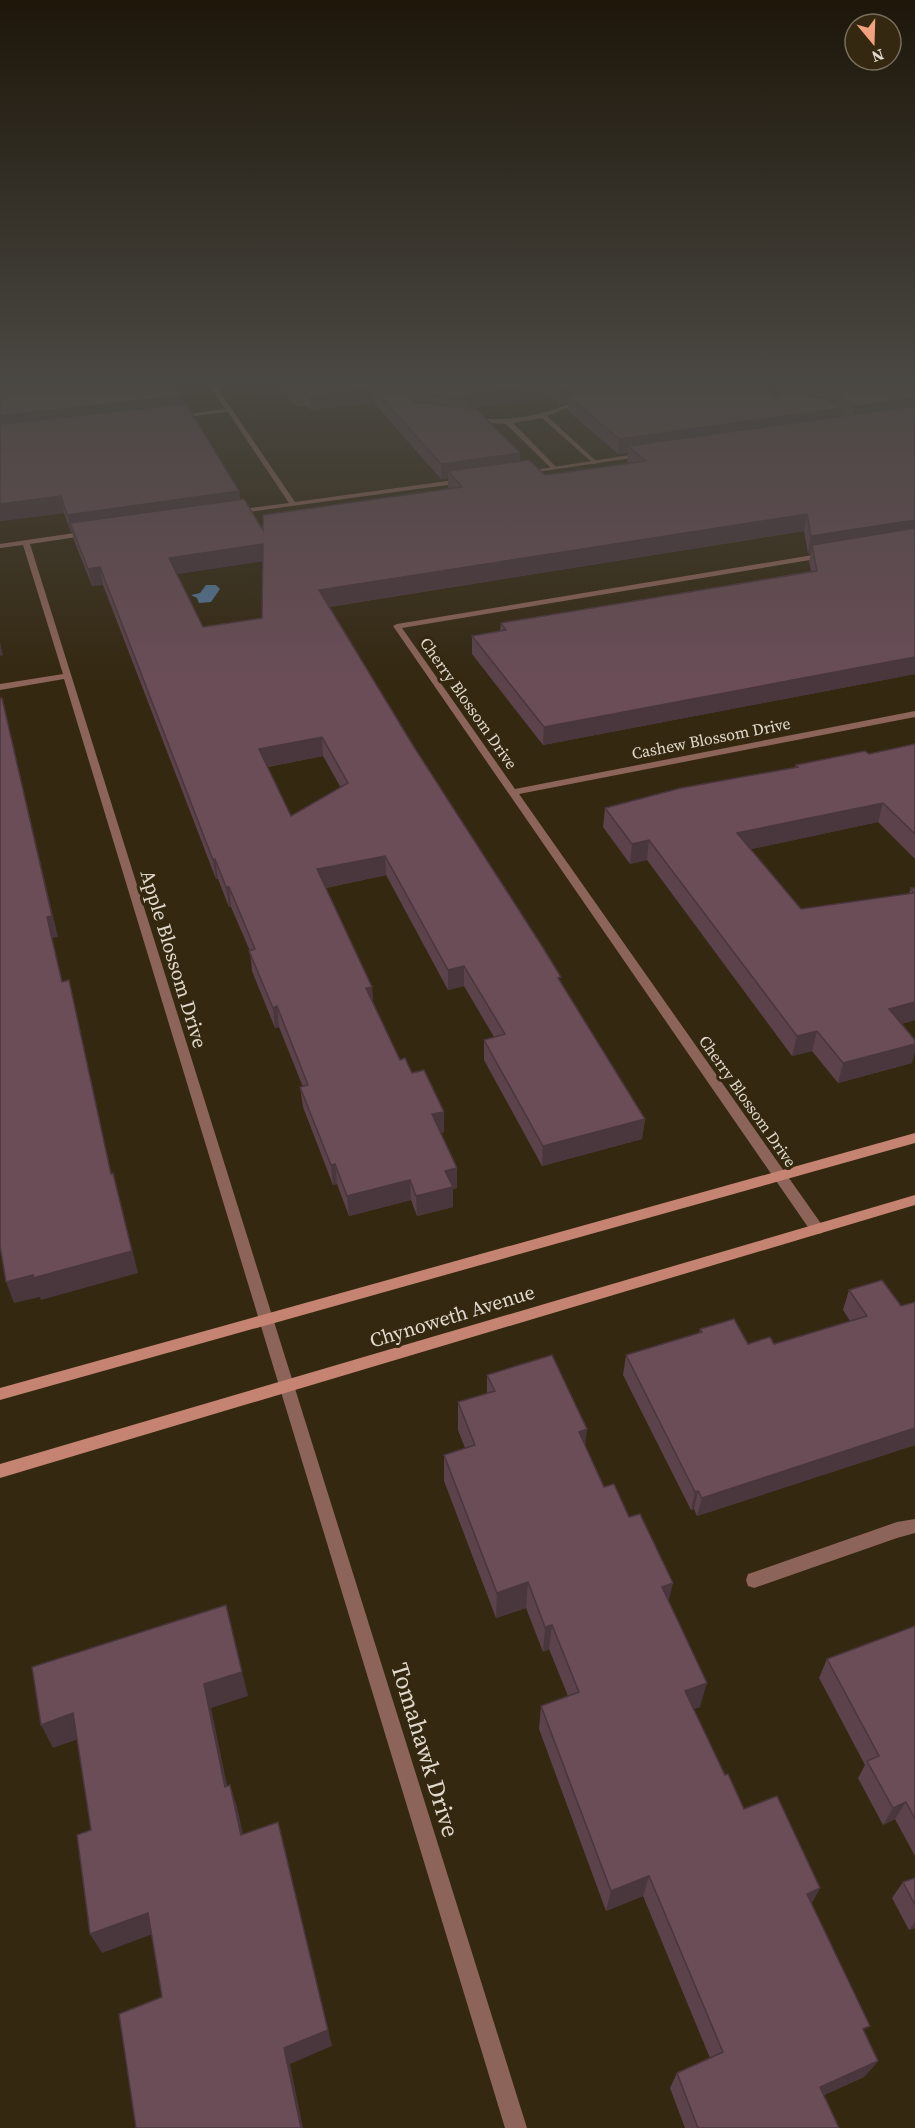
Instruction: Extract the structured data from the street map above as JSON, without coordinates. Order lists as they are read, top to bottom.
{
  "streets": {
    "street": [
      "Cherry Blossom Drive",
      "Cashew Blossom Drive",
      "Apple Blossom Drive",
      "Chynoweth Avenue",
      "Tomahawk Drive"
    ]
  },
  "crossings": [
    ["Cherry Blossom Drive", "Cashew Blossom Drive"],
    ["Cherry Blossom Drive", "Chynoweth Avenue"],
    ["Apple Blossom Drive", "Chynoweth Avenue"],
    ["Apple Blossom Drive", "Tomahawk Drive"],
    ["Chynoweth Avenue", "Tomahawk Drive"]
  ],
  "north": "bottom"
}
